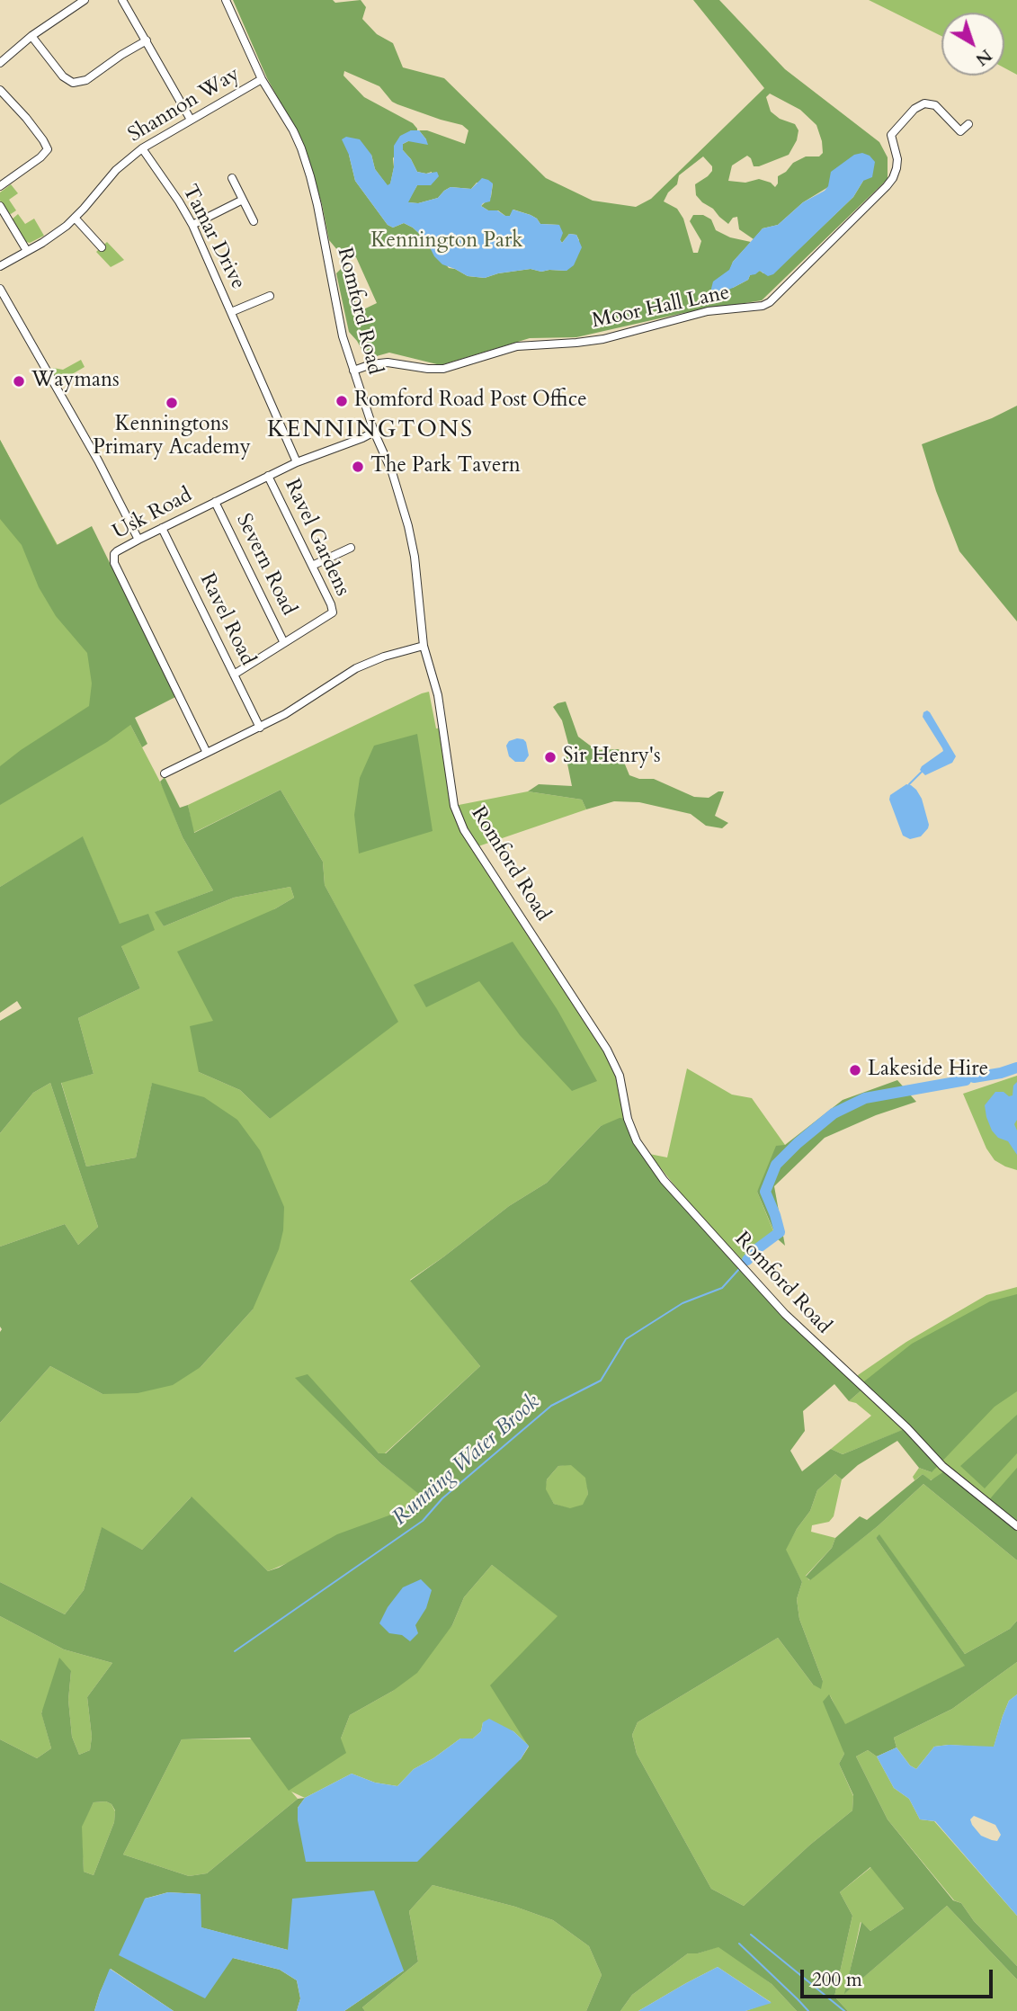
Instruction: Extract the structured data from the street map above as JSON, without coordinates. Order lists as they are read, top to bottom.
{
  "streets": {
    "street": [
      "Shannon Way",
      "Tamar Drive",
      "Moor Hall Lane",
      "Romford Road",
      "Usk Road",
      "Ravel Gardens",
      "Severn Road",
      "Ravel Road"
    ]
  },
  "crossings": [
    ["Shannon Way", "Tamar Drive"],
    ["Shannon Way", "Romford Road"],
    ["Tamar Drive", "Usk Road"],
    ["Moor Hall Lane", "Romford Road"],
    ["Romford Road", "Usk Road"],
    ["Usk Road", "Ravel Gardens"],
    ["Usk Road", "Severn Road"],
    ["Usk Road", "Ravel Road"],
    ["Ravel Gardens", "Severn Road"],
    ["Ravel Gardens", "Ravel Road"]
  ],
  "districts": ["KENNINGTONS"],
  "water": ["Running Water Brook"],
  "parks": ["Kennington Park"],
  "places": [
    "Waymans",
    "Romford Road Post Office",
    "Kenningtons Primary Academy",
    "The Park Tavern",
    "Sir Henry's",
    "Lakeside Hire"
  ],
  "scale_bar": "200 m",
  "north": "bottom right"
}
